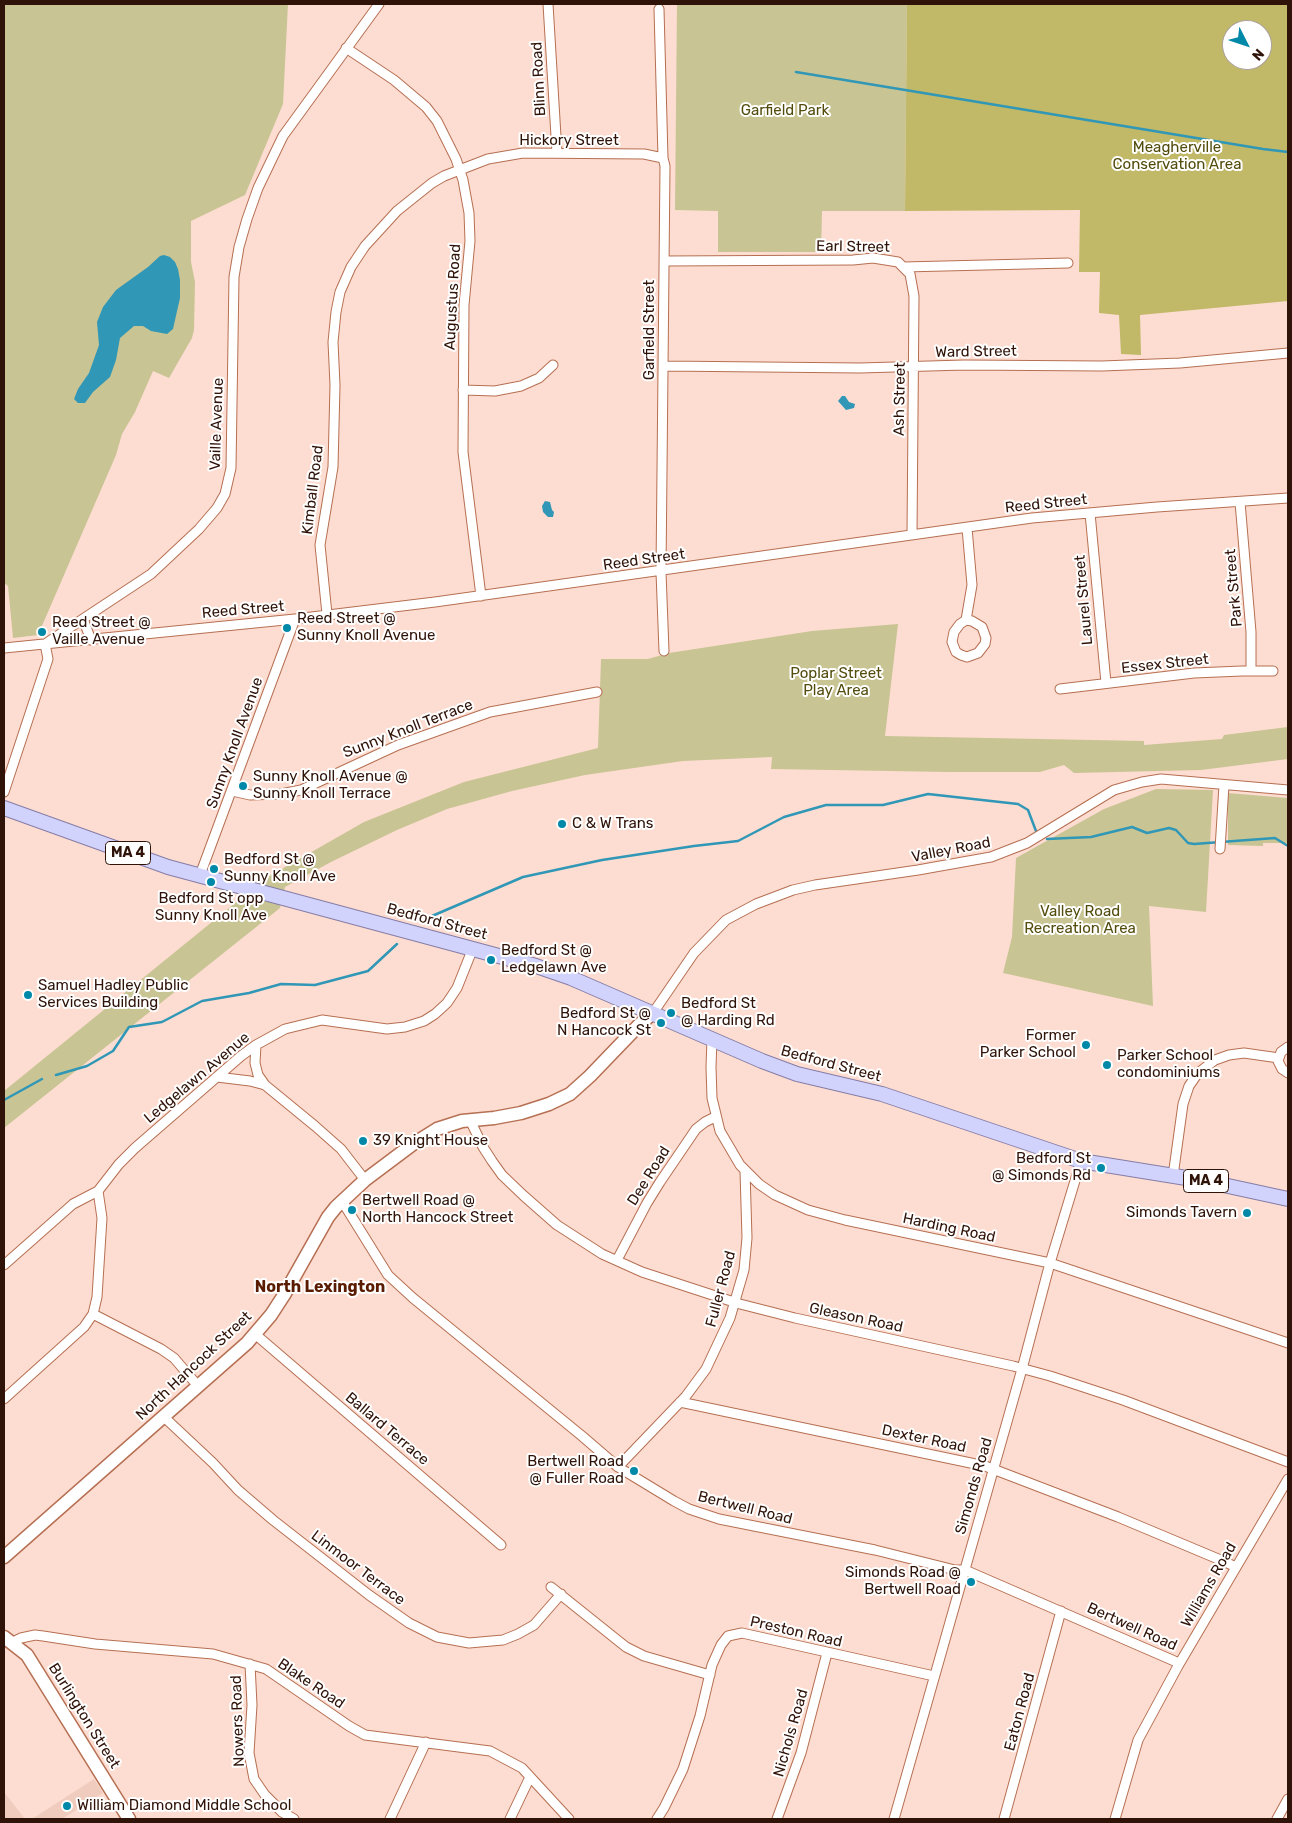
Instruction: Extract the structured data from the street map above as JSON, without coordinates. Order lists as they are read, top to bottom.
{
  "streets": {
    "main road": ["MA 4", "Bedford Street"],
    "street": [
      "Blinn Road",
      "Hickory Street",
      "Earl Street",
      "Augustus Road",
      "Garfield Street",
      "Ward Street",
      "Ash Street",
      "Vaille Avenue",
      "Kimball Road",
      "Reed Street",
      "Park Street",
      "Laurel Street",
      "Essex Street",
      "Sunny Knoll Terrace",
      "Sunny Knoll Avenue",
      "Valley Road",
      "Ledgelawn Avenue",
      "Dee Road",
      "Harding Road",
      "Fuller Road",
      "Gleason Road",
      "North Hancock Street",
      "Ballard Terrace",
      "Dexter Road",
      "Simonds Road",
      "Bertwell Road",
      "Linmoor Terrace",
      "Williams Road",
      "Preston Road",
      "Blake Road",
      "Eaton Road",
      "Burlington Street",
      "Nowers Road",
      "Nichols Road"
    ]
  },
  "crossings": [
    ["Blinn Road", "Hickory Street"],
    ["Hickory Street", "Augustus Road"],
    ["Hickory Street", "Garfield Street"],
    ["Hickory Street", "Kimball Road"],
    ["Earl Street", "Garfield Street"],
    ["Earl Street", "Ash Street"],
    ["Augustus Road", "Vaille Avenue"],
    ["Augustus Road", "Reed Street"],
    ["Garfield Street", "Ward Street"],
    ["Garfield Street", "Reed Street"],
    ["Ward Street", "Ash Street"],
    ["Ash Street", "Reed Street"],
    ["Vaille Avenue", "Reed Street"],
    ["Kimball Road", "Reed Street"],
    ["Reed Street", "Park Street"],
    ["Reed Street", "Laurel Street"],
    ["Reed Street", "Sunny Knoll Avenue"],
    ["Park Street", "Essex Street"],
    ["Laurel Street", "Essex Street"],
    ["Sunny Knoll Terrace", "Sunny Knoll Avenue"],
    ["Sunny Knoll Avenue", "Bedford Street"],
    ["Valley Road", "Bedford Street"],
    ["Valley Road", "North Hancock Street"],
    ["Bedford Street", "Ledgelawn Avenue"],
    ["Bedford Street", "Harding Road"],
    ["Bedford Street", "North Hancock Street"],
    ["Bedford Street", "Simonds Road"],
    ["Dee Road", "Harding Road"],
    ["Dee Road", "Gleason Road"],
    ["Harding Road", "Fuller Road"],
    ["Harding Road", "Simonds Road"],
    ["Fuller Road", "Gleason Road"],
    ["Fuller Road", "Dexter Road"],
    ["Fuller Road", "Bertwell Road"],
    ["Gleason Road", "North Hancock Street"],
    ["Gleason Road", "Simonds Road"],
    ["North Hancock Street", "Ballard Terrace"],
    ["North Hancock Street", "Bertwell Road"],
    ["North Hancock Street", "Linmoor Terrace"],
    ["Dexter Road", "Simonds Road"],
    ["Dexter Road", "Williams Road"],
    ["Simonds Road", "Bertwell Road"],
    ["Simonds Road", "Preston Road"],
    ["Bertwell Road", "Williams Road"],
    ["Bertwell Road", "Eaton Road"],
    ["Preston Road", "Nichols Road"],
    ["Blake Road", "Burlington Street"],
    ["Blake Road", "Nowers Road"]
  ],
  "districts": ["North Lexington"],
  "parks": [
    "Garfield Park",
    "Meagherville Conservation Area",
    "Poplar Street Play Area",
    "Valley Road Recreation Area"
  ],
  "places": [
    "Reed Street @ Sunny Knoll Avenue",
    "Reed Street @ Vaille Avenue",
    "Sunny Knoll Avenue @ Sunny Knoll Terrace",
    "C & W Trans",
    "Bedford St @ Sunny Knoll Ave",
    "Bedford St opp Sunny Knoll Ave",
    "Bedford St @ Ledgelawn Ave",
    "Samuel Hadley Public Services Building",
    "Bedford St @ Harding Rd",
    "Bedford St @ N Hancock St",
    "Former Parker School",
    "Parker School condominiums",
    "39 Knight House",
    "Bedford St @ Simonds Rd",
    "Bertwell Road @ North Hancock Street",
    "Simonds Tavern",
    "Bertwell Road @ Fuller Road",
    "Simonds Road @ Bertwell Road",
    "William Diamond Middle School"
  ],
  "north": "bottom right"
}
